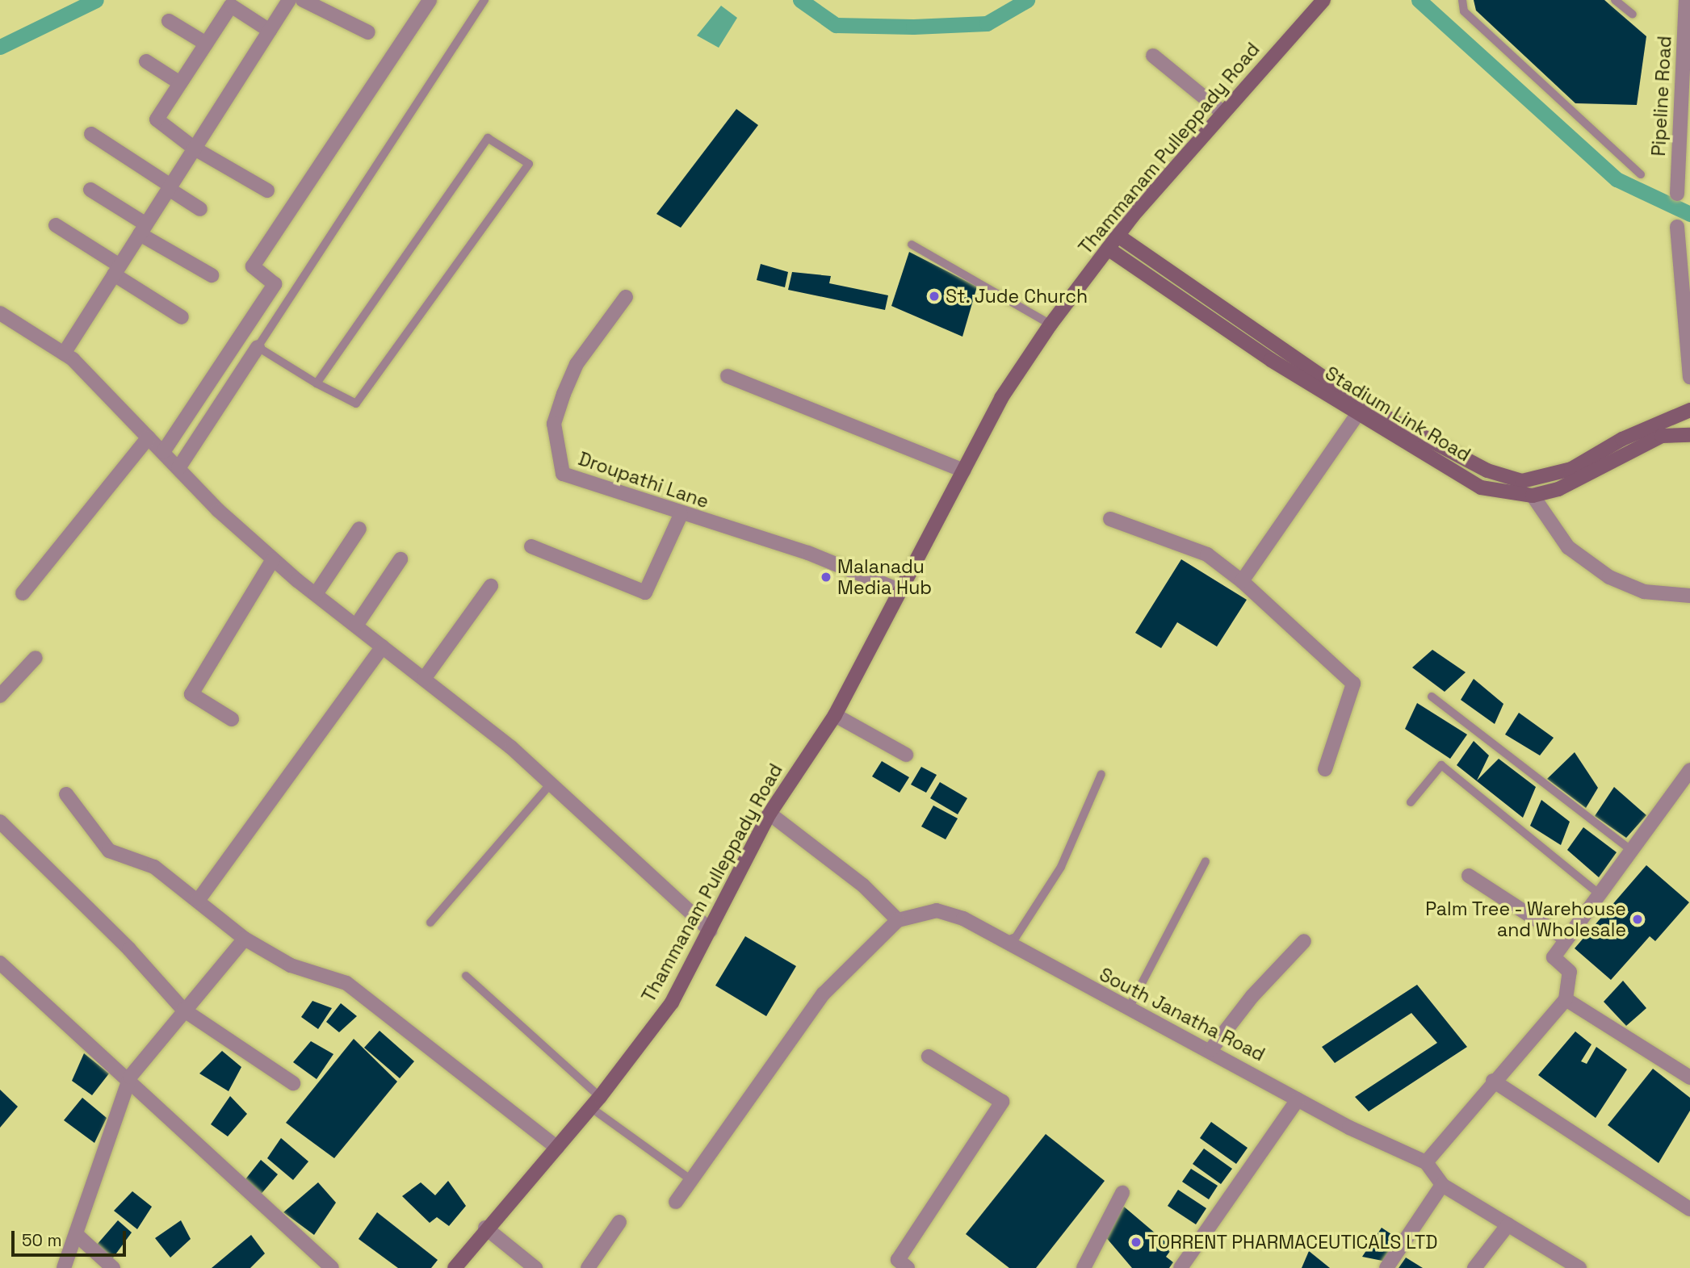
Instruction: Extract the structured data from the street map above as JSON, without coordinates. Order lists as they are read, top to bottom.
{
  "streets": {
    "main road": ["Thammanam Pulleppady Road", "Stadium Link Road"],
    "street": ["Pipeline Road", "Droupathi Lane", "South Janatha Road"]
  },
  "crossings": [
    ["Thammanam Pulleppady Road", "Stadium Link Road"],
    ["Thammanam Pulleppady Road", "Droupathi Lane"]
  ],
  "places": [
    "St. Jude Church",
    "Malanadu Media Hub",
    "Palm Tree - Warehouse and Wholesale",
    "TORRENT PHARMACEUTICALS LTD"
  ],
  "scale_bar": "50 m"
}
